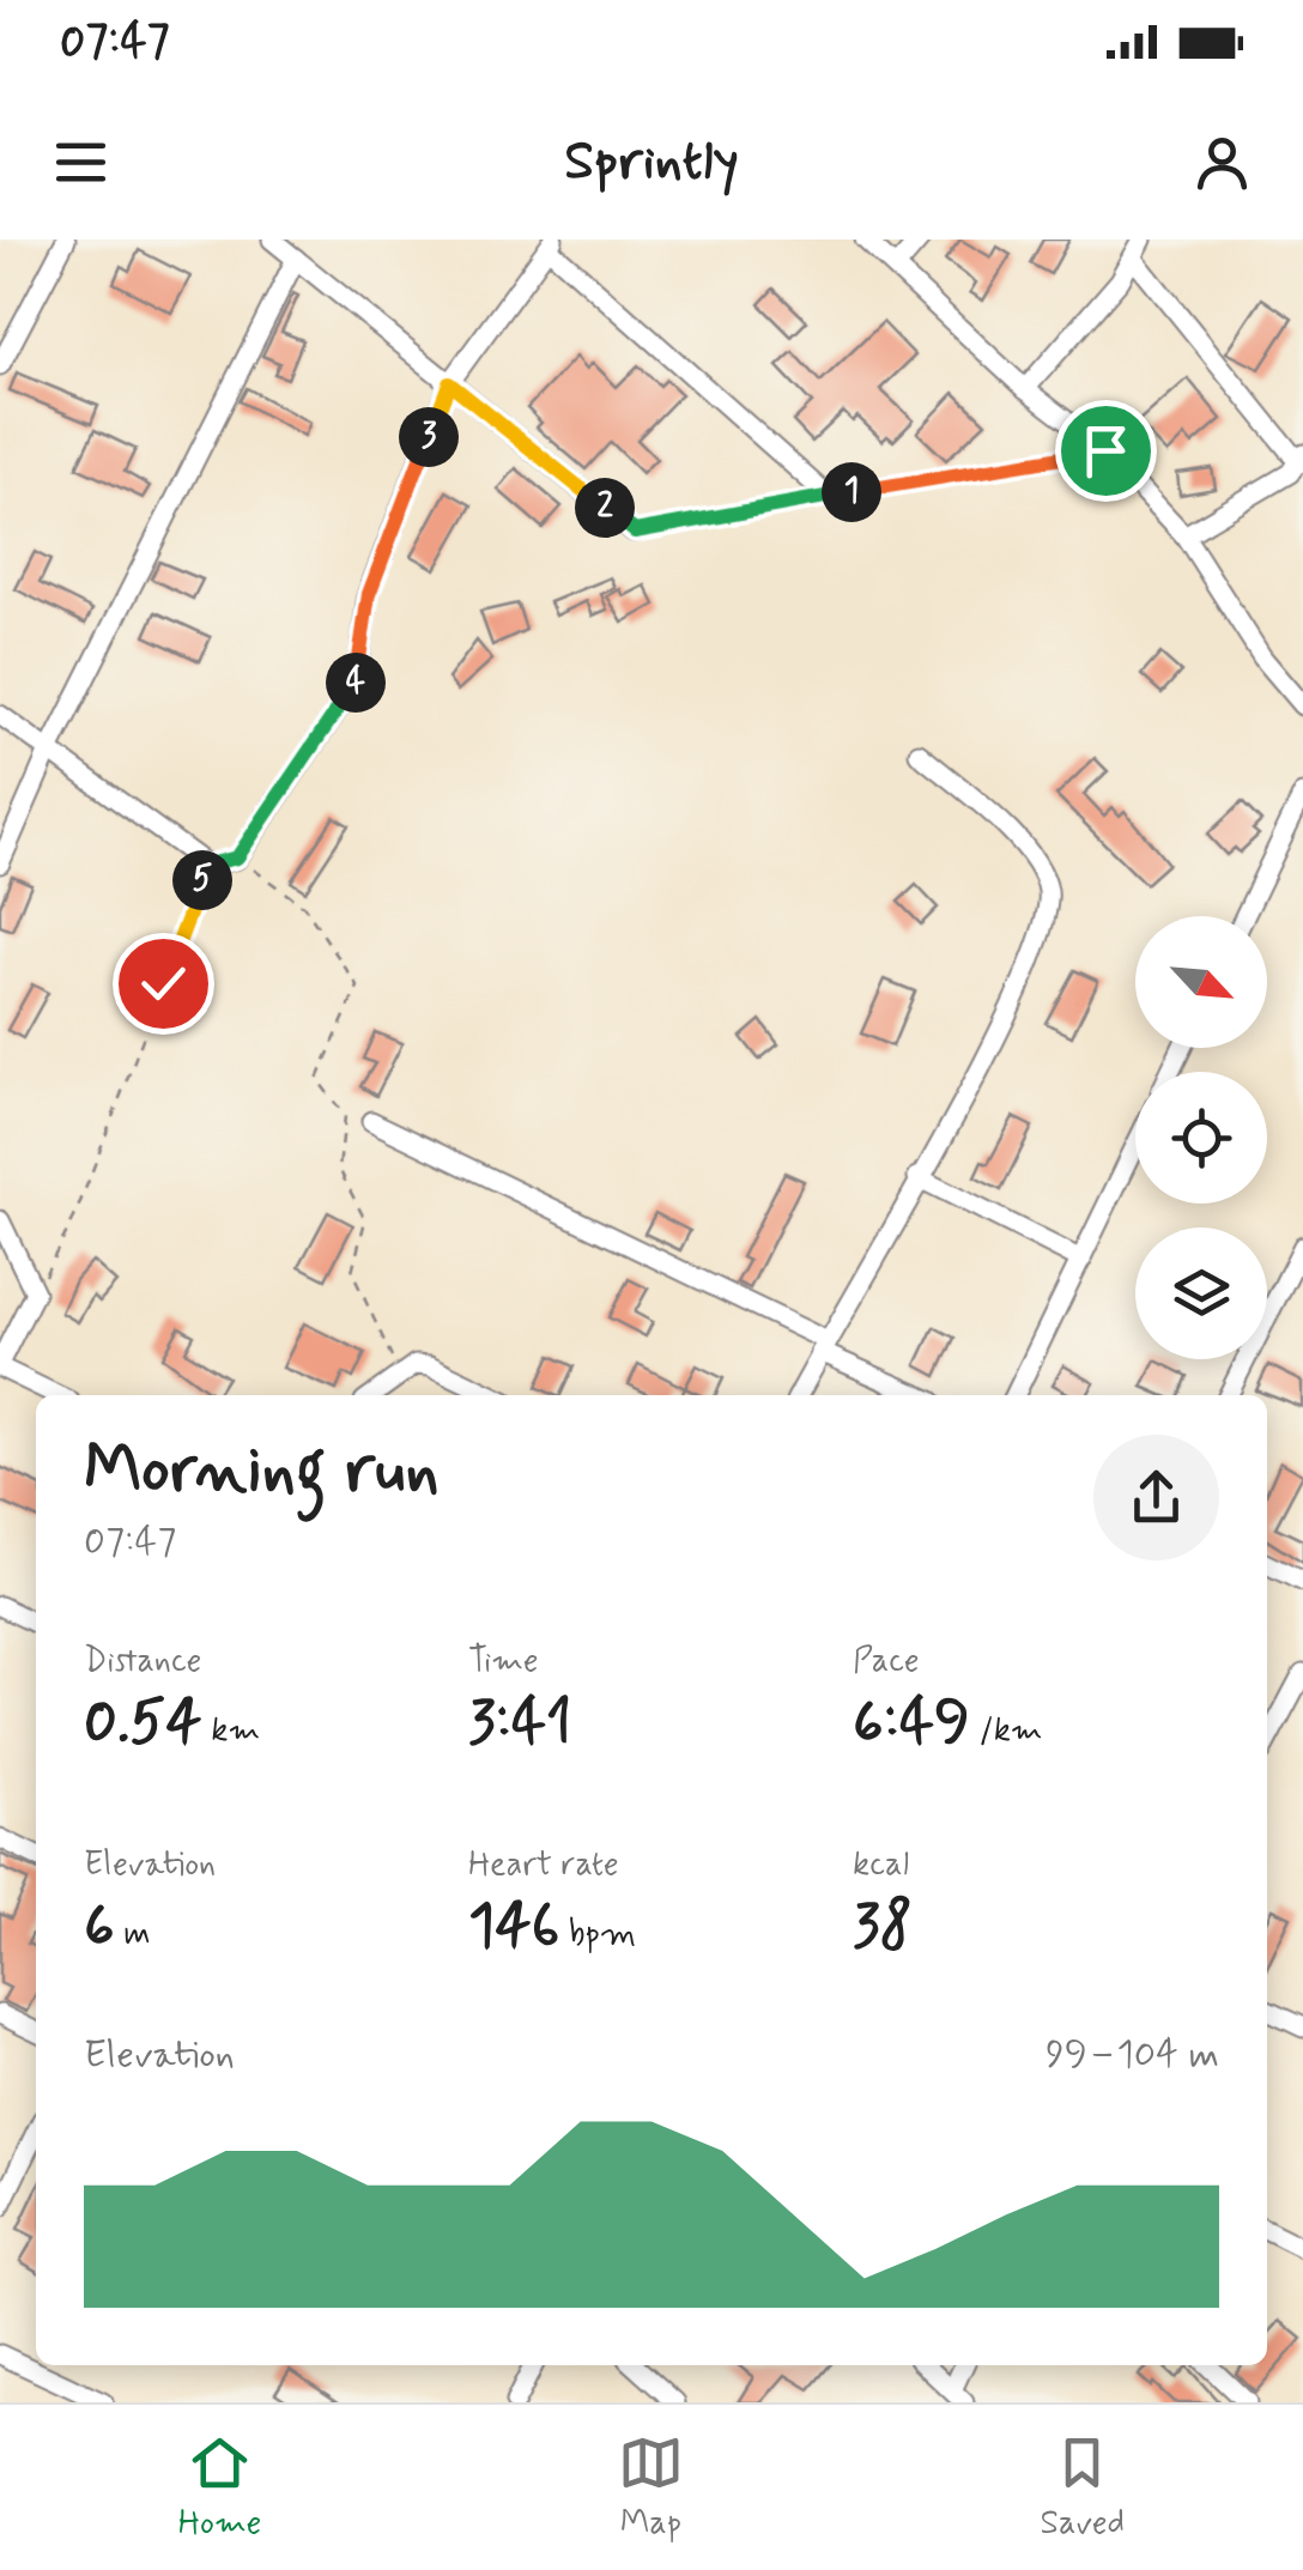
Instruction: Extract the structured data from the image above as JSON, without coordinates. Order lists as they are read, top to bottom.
{
  "north": "bottom right",
  "page": {
    "status": "07:47",
    "header": "Sprintly",
    "pins": [
      "3",
      "1",
      "2",
      "4",
      "5"
    ],
    "heading": ["Morning run", "07:47"],
    "stats": [
      ["Distance", "0.54 km"],
      ["Time", "3:41"],
      ["Pace", "6:49 /km"],
      ["Elevation", "6 m"],
      ["Heart rate", "146 bpm"],
      ["kcal", "38"]
    ],
    "chart": ["Elevation", "99–104 m"],
    "tabs": ["Home", "Map", "Saved"]
  }
}
